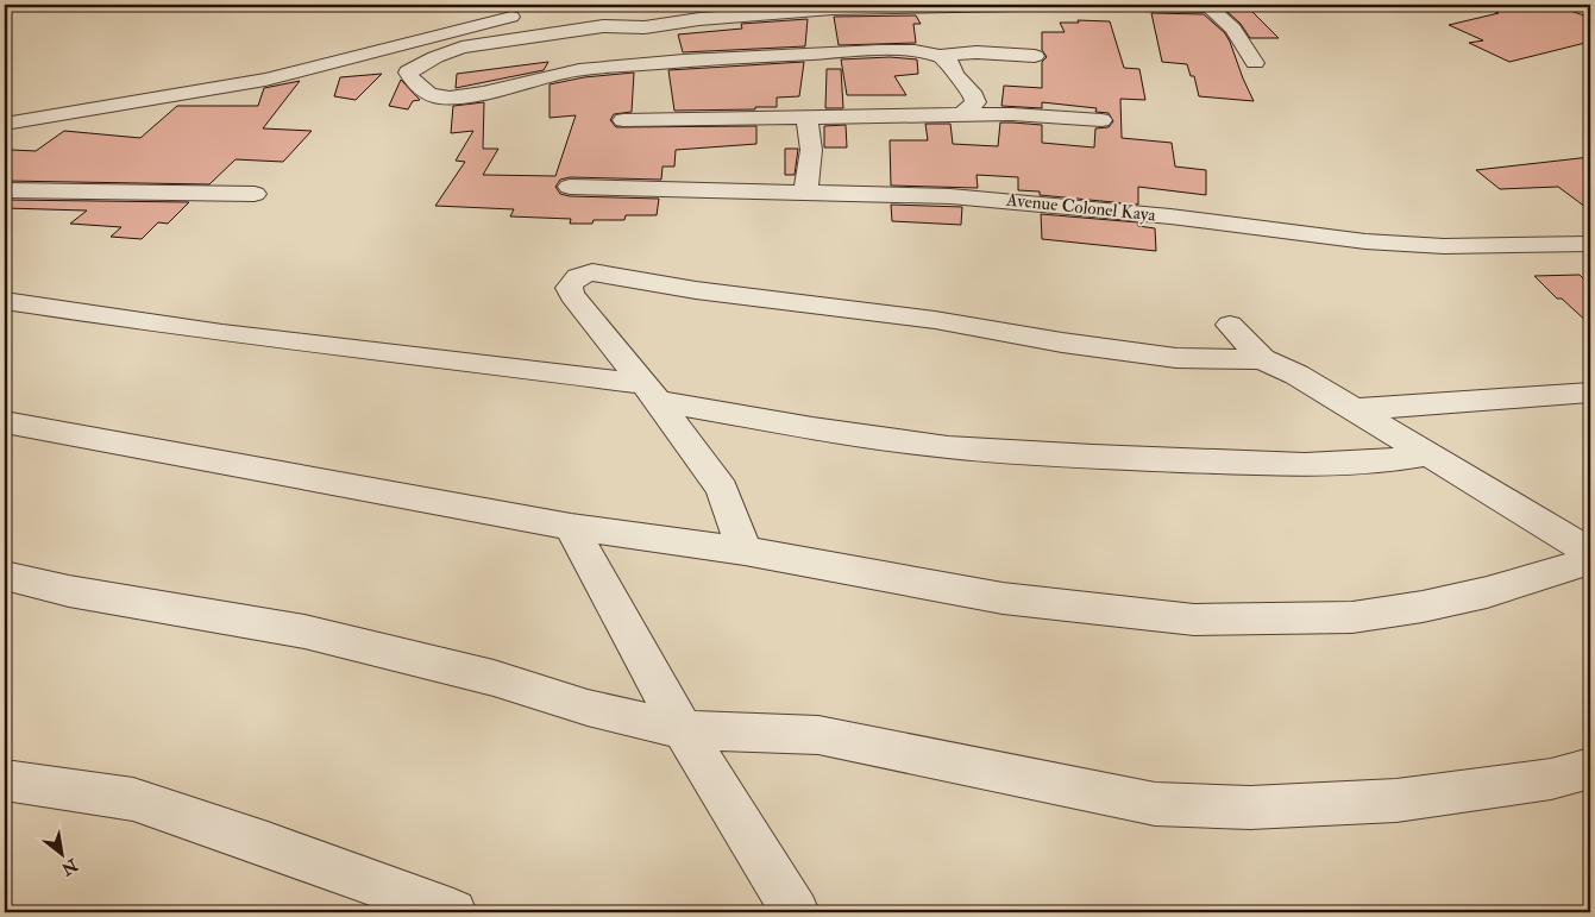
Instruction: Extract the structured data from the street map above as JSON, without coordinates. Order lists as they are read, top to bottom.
{
  "streets": {
    "street": ["Avenue Colonel Kaya"]
  },
  "north": "bottom right"
}
